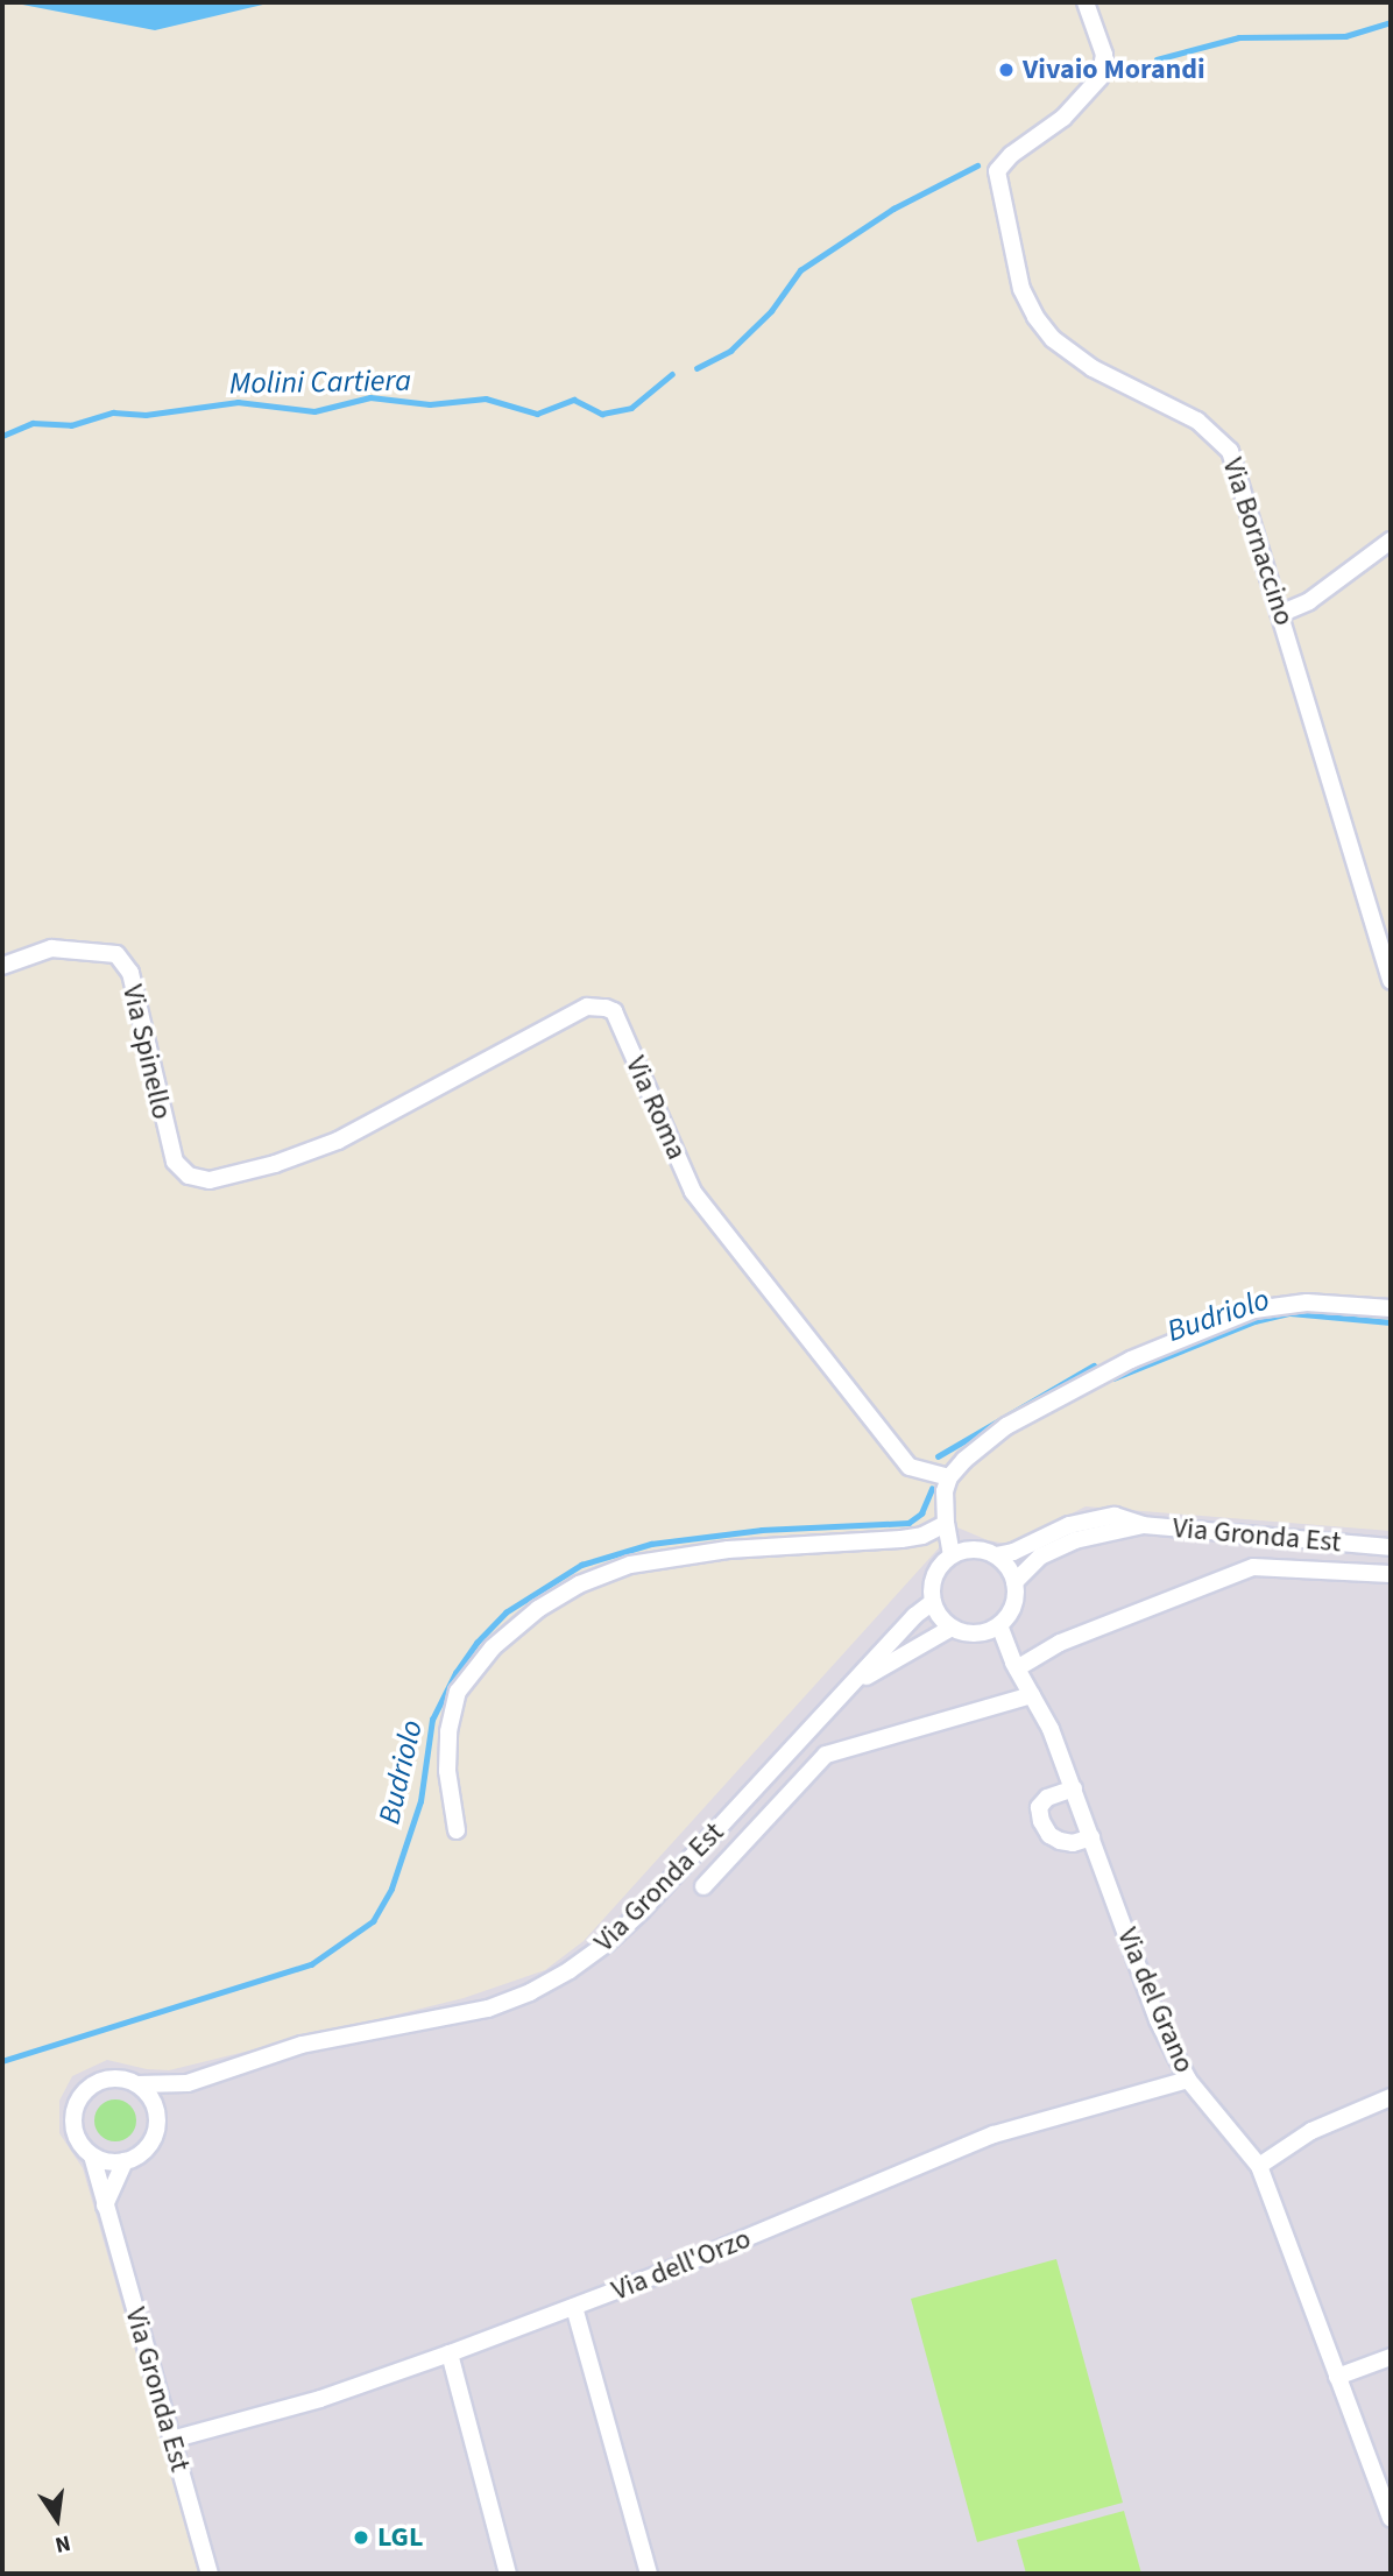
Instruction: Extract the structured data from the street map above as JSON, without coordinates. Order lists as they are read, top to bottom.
{
  "streets": {
    "street": [
      "Via Bornaccino",
      "Via Spinello",
      "Via Roma",
      "Via Gronda Est",
      "Via del Grano",
      "Via dell'Orzo"
    ]
  },
  "crossings": [
    ["Via Spinello", "Via Roma"],
    ["Via Gronda Est", "Via dell'Orzo"],
    ["Via del Grano", "Via dell'Orzo"]
  ],
  "water": ["Molini Cartiera", "Budriolo"],
  "places": ["Vivaio Morandi", "LGL"],
  "north": "bottom"
}
